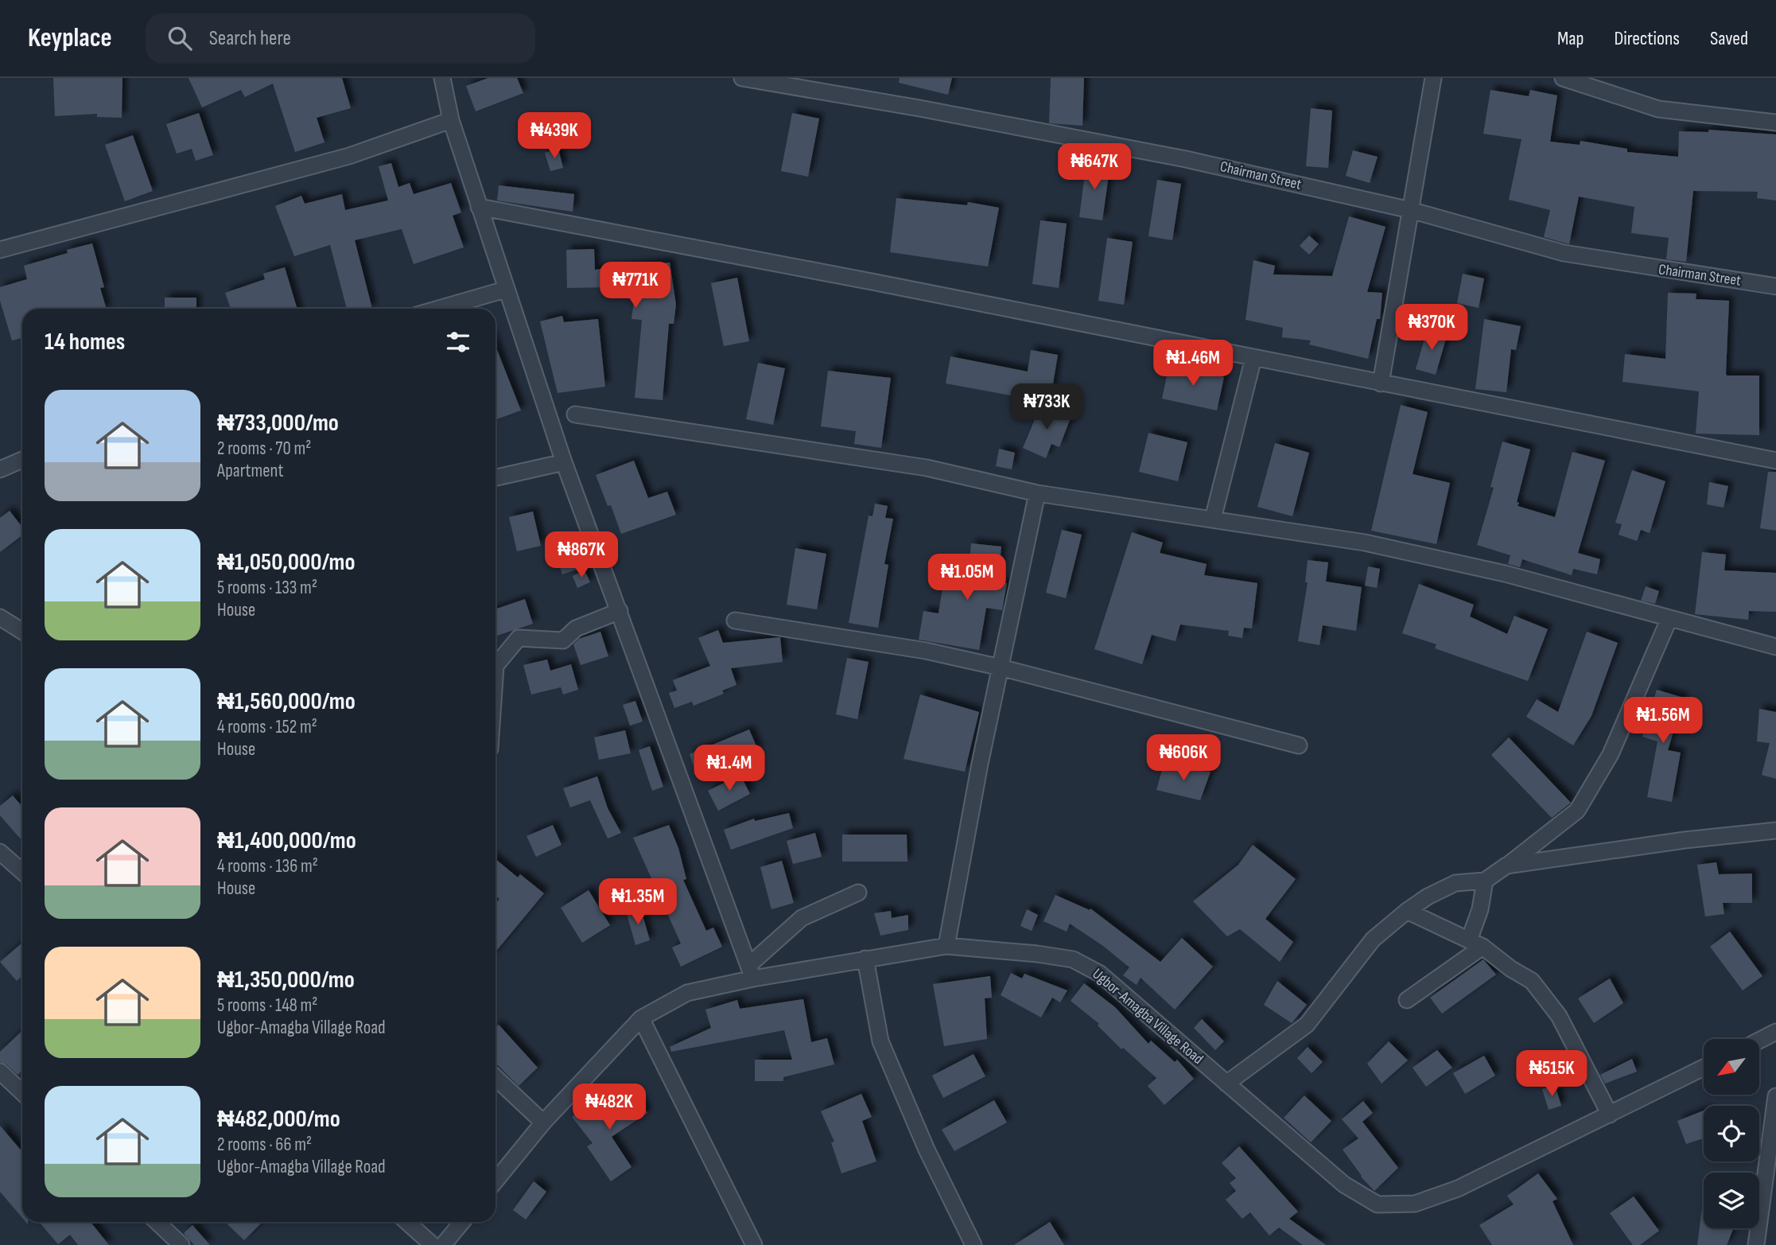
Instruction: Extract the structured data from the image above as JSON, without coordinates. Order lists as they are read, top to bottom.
{
  "streets": {
    "street": ["Chairman Street", "Ugbor-Amagba Village Road"]
  },
  "north": "bottom left",
  "page": {
    "header": "Keyplace",
    "search": "Search here",
    "nav": ["Map", "Directions", "Saved"],
    "price": [
      "₦439K",
      "₦647K",
      "₦771K",
      "₦370K",
      "₦1.46M",
      "₦733K",
      "₦867K",
      "₦1.05M",
      "₦1.56M",
      "₦606K",
      "₦1.4M",
      "₦1.35M",
      "₦515K",
      "₦482K"
    ],
    "heading": "14 homes",
    "list": [
      {
        "name": "₦733,000/mo",
        "note": "2 rooms · 70 m² · Apartment"
      },
      {
        "name": "₦1,050,000/mo",
        "note": "5 rooms · 133 m² · House"
      },
      {
        "name": "₦1,560,000/mo",
        "note": "4 rooms · 152 m² · House"
      },
      {
        "name": "₦1,400,000/mo",
        "note": "4 rooms · 136 m² · House"
      },
      {
        "name": "₦1,350,000/mo",
        "note": "5 rooms · 148 m² · Ugbor-Amagba Village Road"
      },
      {
        "name": "₦482,000/mo",
        "note": "2 rooms · 66 m² · Ugbor-Amagba Village Road"
      }
    ]
  }
}
